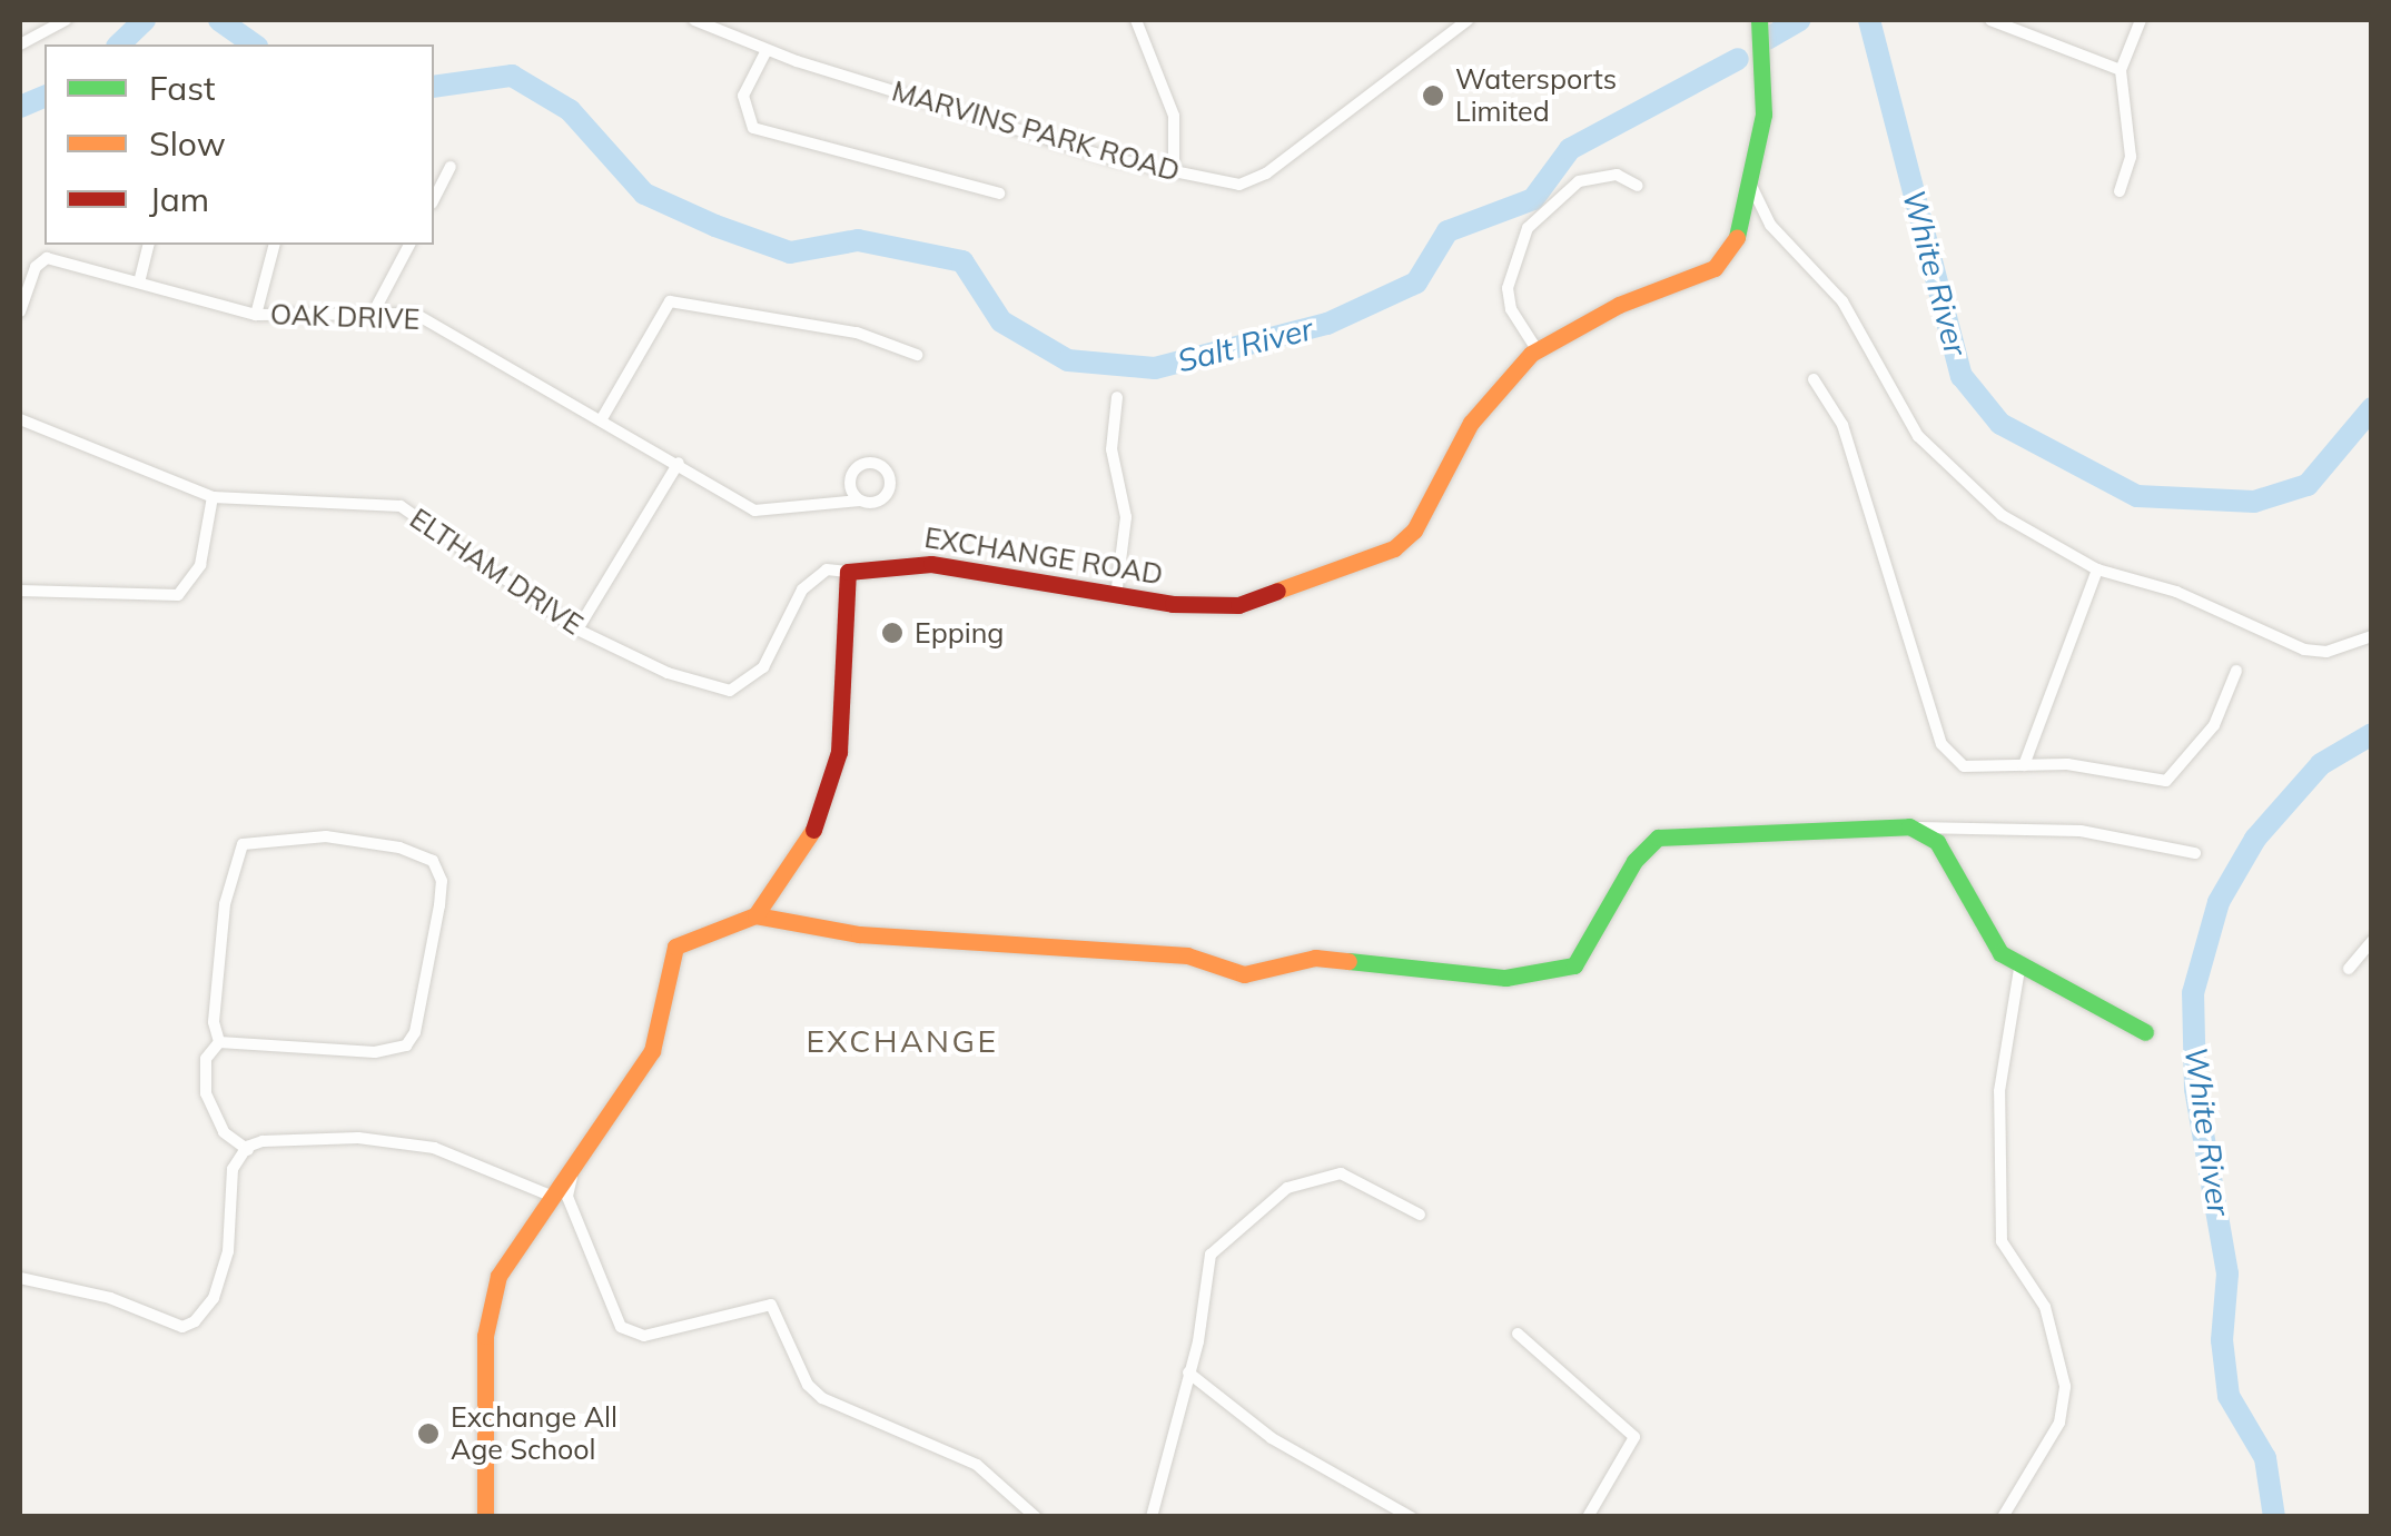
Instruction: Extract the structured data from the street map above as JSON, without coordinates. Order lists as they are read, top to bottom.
{
  "streets": {
    "street": [
      "MARVINS PARK ROAD",
      "OAK DRIVE",
      "EXCHANGE ROAD",
      "ELTHAM DRIVE"
    ]
  },
  "crossings": [
    ["EXCHANGE ROAD", "ELTHAM DRIVE"]
  ],
  "districts": ["EXCHANGE"],
  "water": ["White River", "Salt River"],
  "places": ["Watersports Limited", "Epping", "Exchange All Age School"],
  "legend": ["Fast", "Slow", "Jam"]
}
